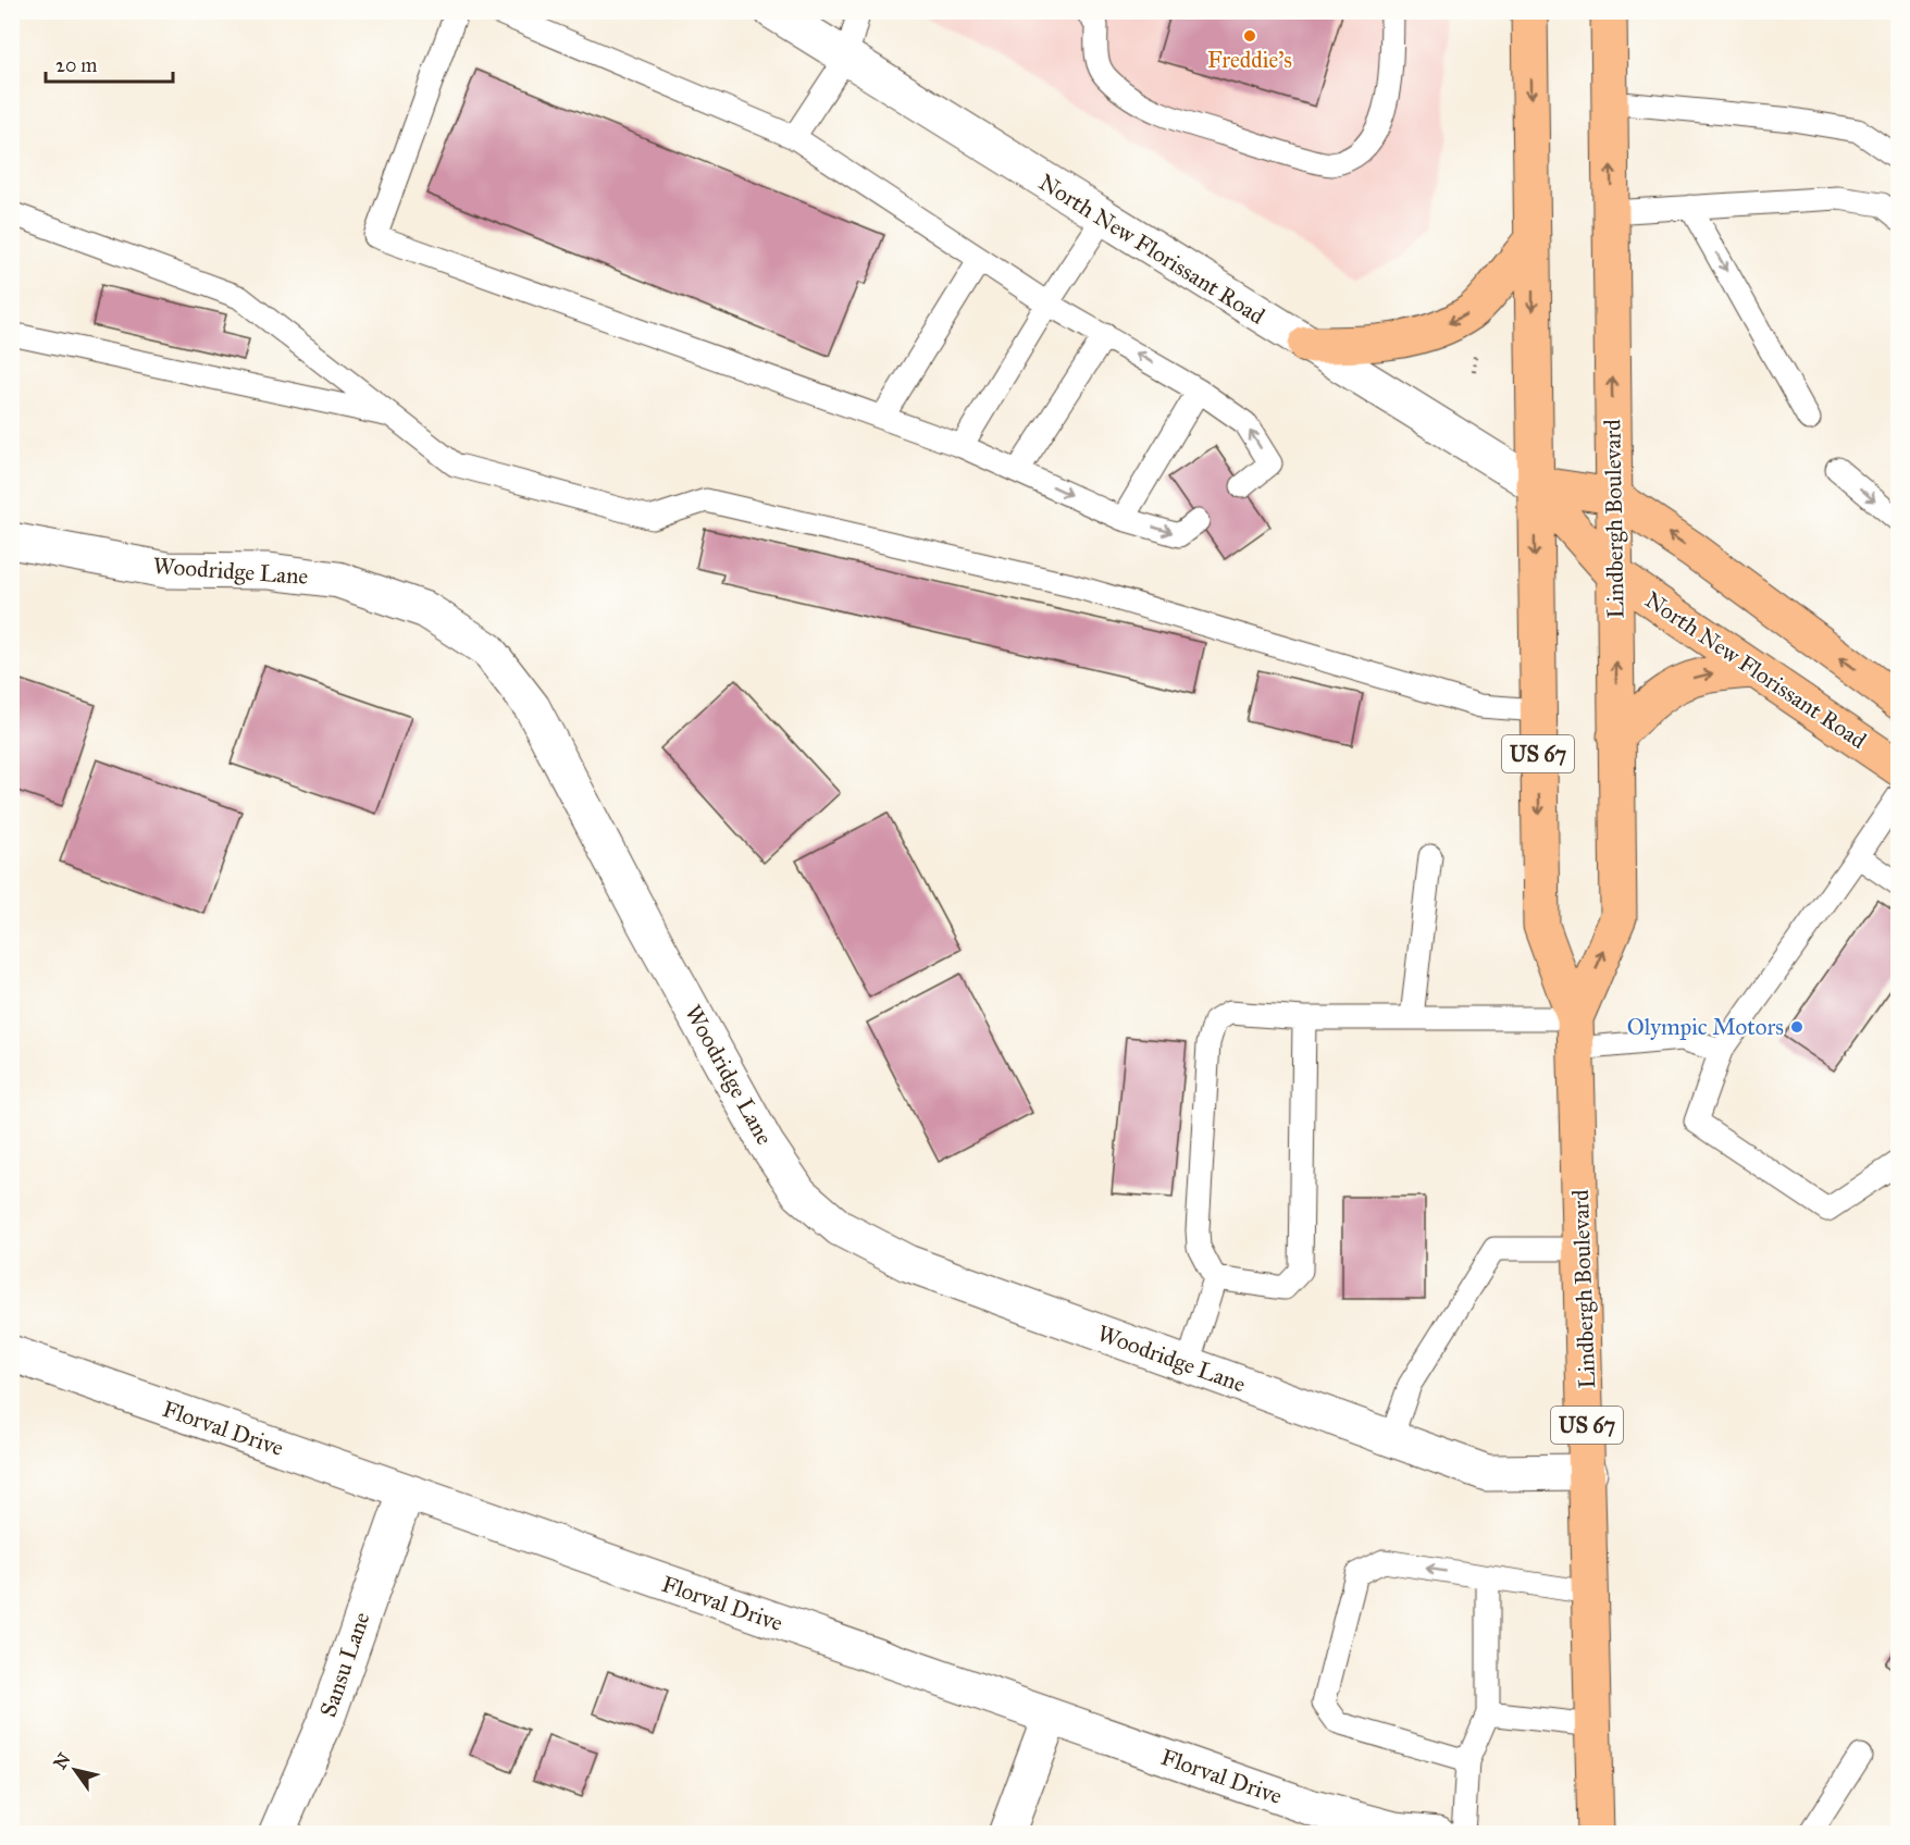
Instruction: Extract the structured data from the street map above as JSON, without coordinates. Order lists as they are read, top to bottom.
{
  "streets": {
    "main road": ["North New Florissant Road", "Lindbergh Boulevard", "US 67"],
    "street": ["Woodridge Lane", "Florval Drive", "Sansu Lane"]
  },
  "crossings": [
    ["North New Florissant Road", "Lindbergh Boulevard"],
    ["Lindbergh Boulevard", "Woodridge Lane"],
    ["Florval Drive", "Sansu Lane"]
  ],
  "places": ["Freddie's", "Olympic Motors"],
  "scale_bar": "20 m",
  "north": "top left"
}
